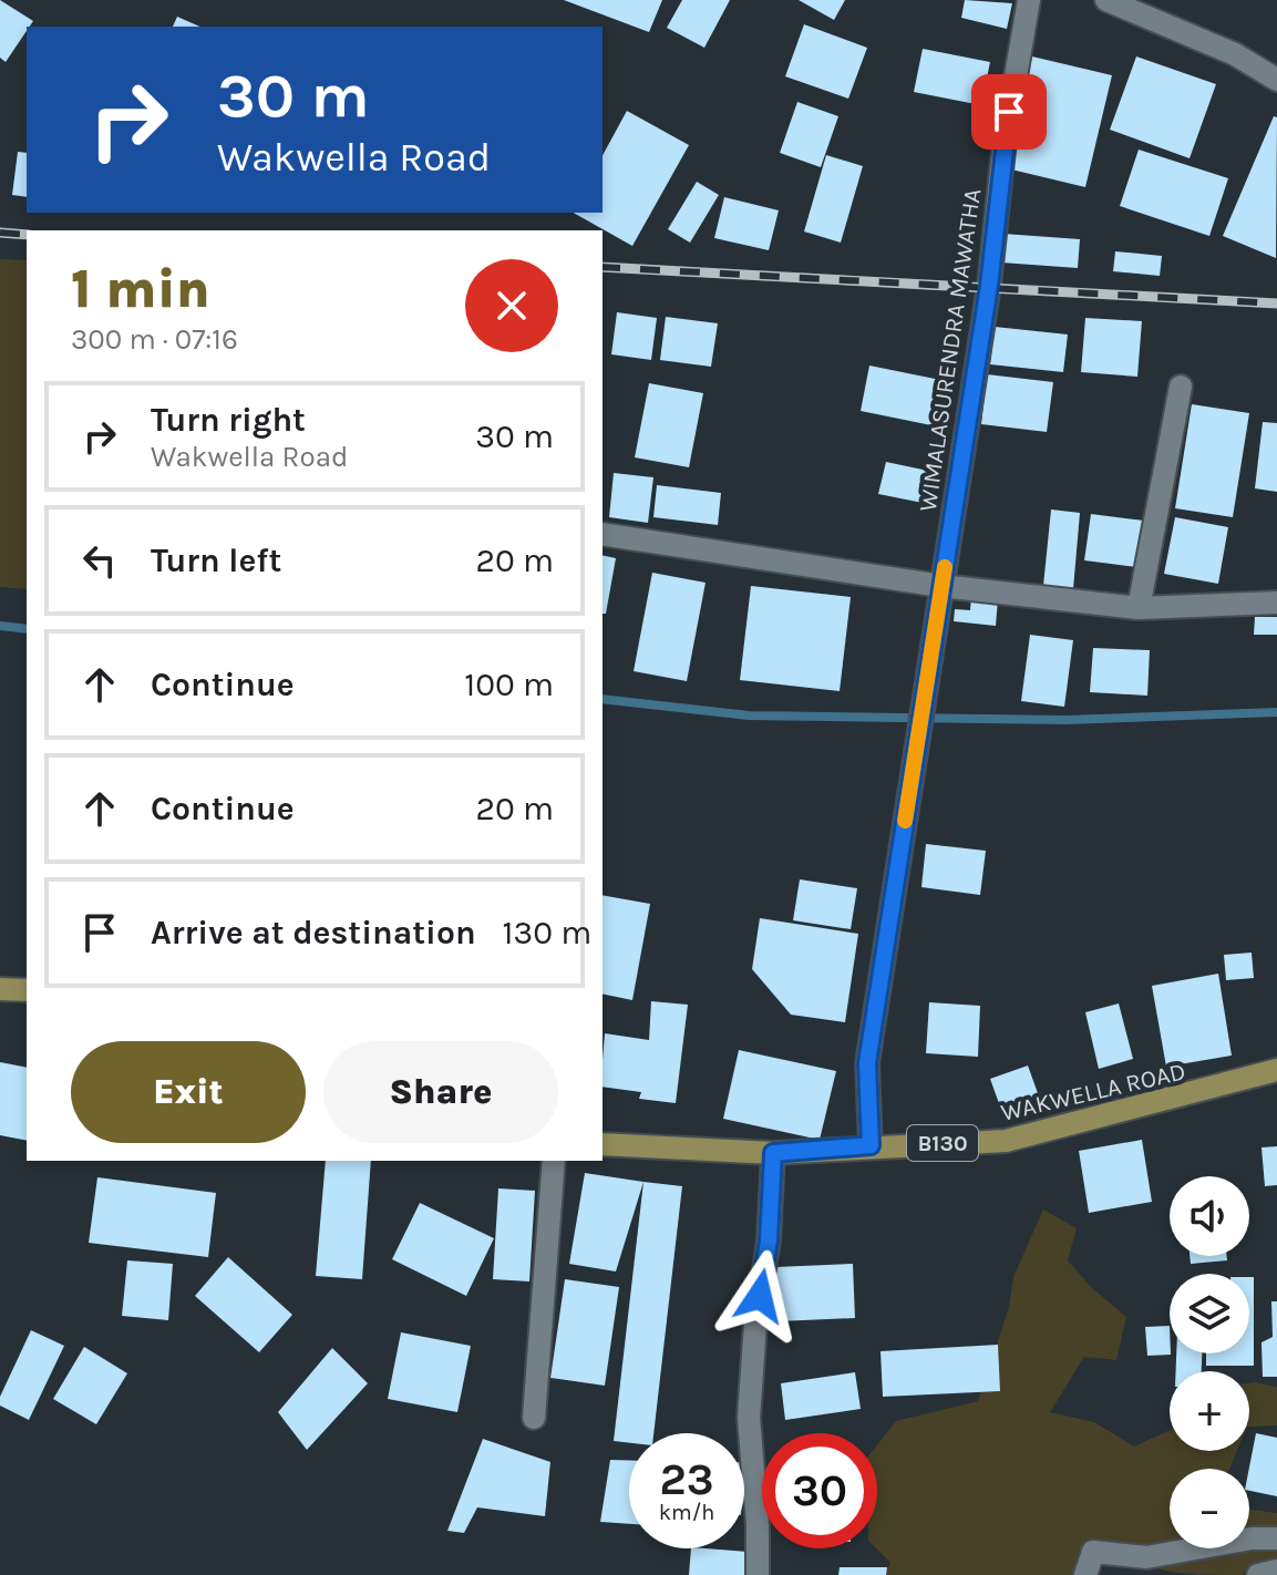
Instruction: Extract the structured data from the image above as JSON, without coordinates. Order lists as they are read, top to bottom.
{
  "streets": {
    "main road": ["WAKWELLA ROAD", "B130"],
    "street": ["WIMALASURENDRA MAWATHA"]
  },
  "crossings": [
    ["WIMALASURENDRA MAWATHA", "WAKWELLA ROAD"]
  ],
  "page": {
    "turn": ["30 m", "Wakwella Road"],
    "heading": ["1 min", "300 m · 07:16"],
    "list": [
      {
        "name": "Turn right",
        "note": "Wakwella Road",
        "value": "30 m"
      },
      {
        "name": "Turn left",
        "value": "20 m"
      },
      {
        "name": "Continue",
        "value": "100 m"
      },
      {
        "name": "Continue",
        "value": "20 m"
      },
      {
        "name": "Arrive at destination",
        "value": "130 m"
      }
    ],
    "buttons": ["Exit", "Share"],
    "map_buttons": ["+", "−"],
    "speed": "23 km/h",
    "limit": "30"
  }
}
